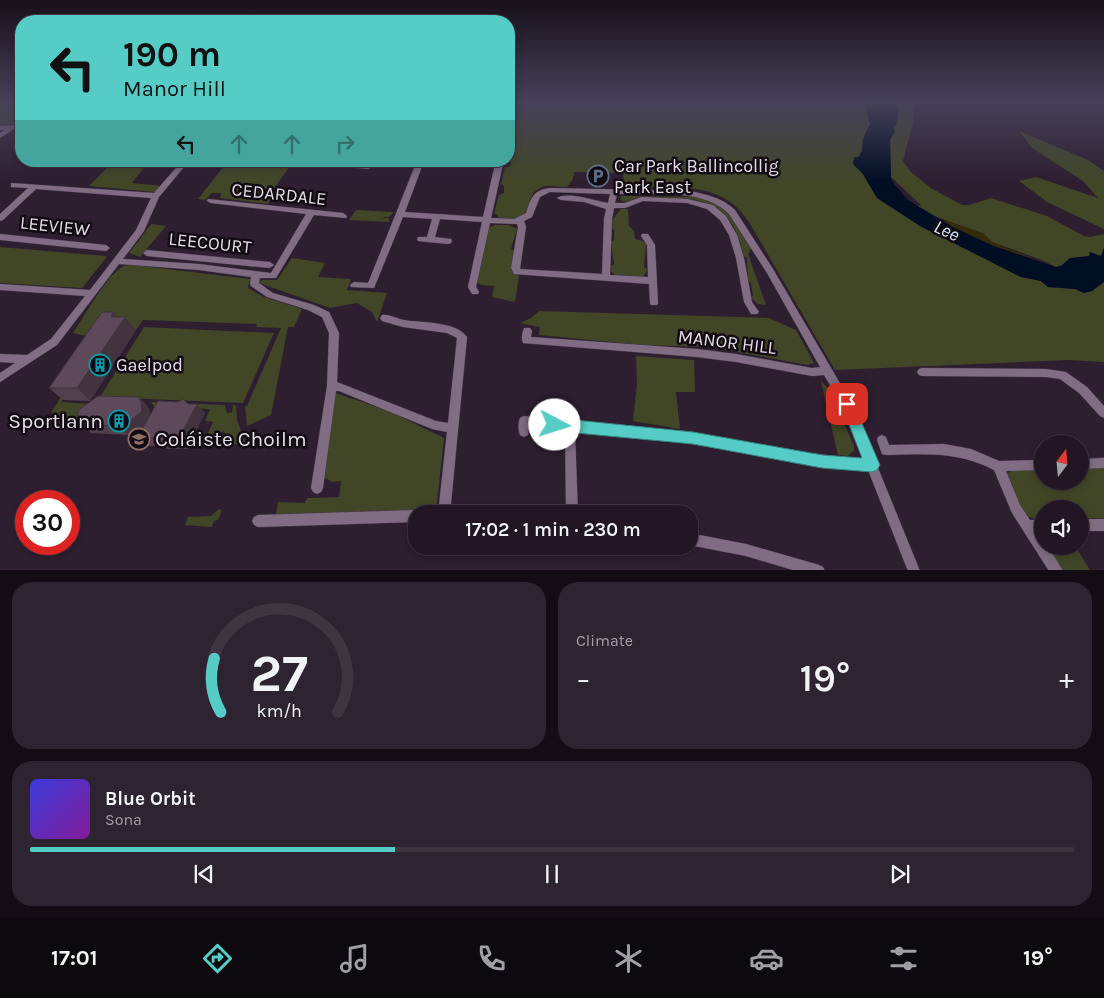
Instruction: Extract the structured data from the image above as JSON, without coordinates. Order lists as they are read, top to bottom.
{
  "streets": {
    "street": [
      "CEDARDALE",
      "LEEVIEW",
      "LEECOURT",
      "MANOR HILL"
    ]
  },
  "water": ["Lee"],
  "places": {
    "parking": ["Car Park Ballincollig Park East"],
    "building": ["Gaelpod", "Sportlann"],
    "school or university": ["Coláiste Choilm"]
  },
  "north": "top",
  "page": {
    "turn": ["190 m", "Manor Hill"],
    "limit": "30",
    "trip": "17:02 · 1 min · 230 m",
    "tile": "Climate",
    "heat": ["−", "19°", "+"],
    "song": ["Blue Orbit", "Sona"],
    "tabs": ["17:01", "19°"],
    "gauge": ["27", "km/h"]
  }
}
